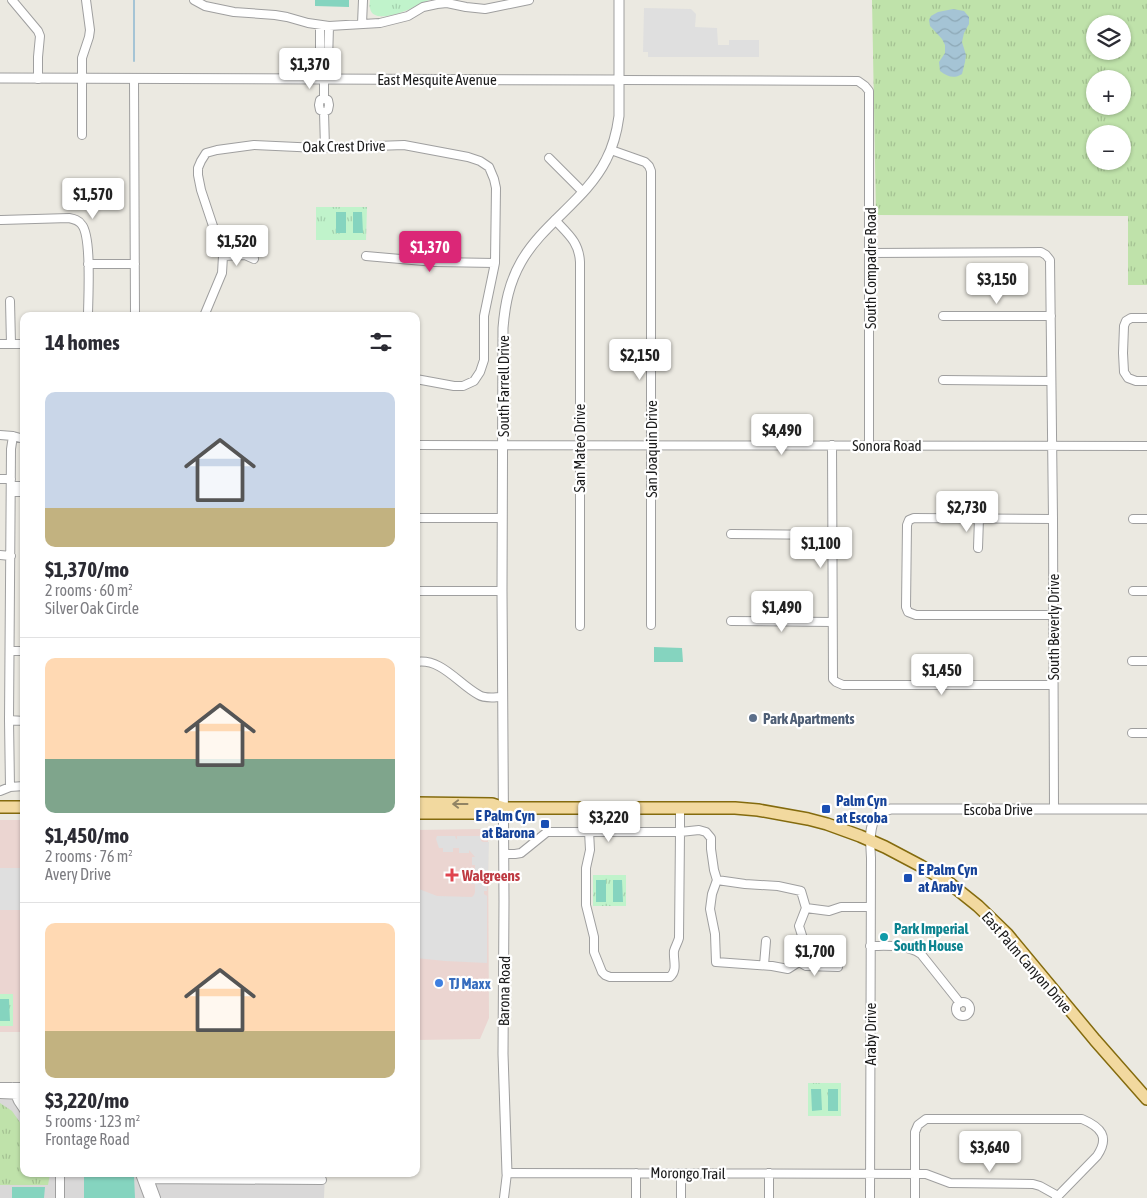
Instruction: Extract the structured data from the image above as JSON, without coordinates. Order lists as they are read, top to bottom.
{
  "streets": {
    "main road": ["East Palm Canyon Drive"],
    "street": [
      "East Mesquite Avenue",
      "Oak Crest Drive",
      "South Compadre Road",
      "South Farrell Drive",
      "Sonora Road",
      "San Mateo Drive",
      "San Joaquin Drive",
      "South Beverly Drive",
      "Escoba Drive",
      "Barona Road",
      "Araby Drive",
      "Morongo Trail"
    ]
  },
  "crossings": [
    ["East Mesquite Avenue", "South Compadre Road"],
    ["East Mesquite Avenue", "South Farrell Drive"],
    ["South Compadre Road", "Sonora Road"],
    ["South Compadre Road", "South Beverly Drive"],
    ["South Farrell Drive", "Sonora Road"],
    ["South Farrell Drive", "San Mateo Drive"],
    ["South Farrell Drive", "San Joaquin Drive"],
    ["South Farrell Drive", "East Palm Canyon Drive"],
    ["South Farrell Drive", "Barona Road"],
    ["Sonora Road", "San Mateo Drive"],
    ["Sonora Road", "San Joaquin Drive"],
    ["Sonora Road", "South Beverly Drive"],
    ["South Beverly Drive", "Escoba Drive"],
    ["Escoba Drive", "East Palm Canyon Drive"],
    ["Escoba Drive", "Araby Drive"],
    ["East Palm Canyon Drive", "Barona Road"],
    ["East Palm Canyon Drive", "Araby Drive"],
    ["Barona Road", "Morongo Trail"],
    ["Araby Drive", "Morongo Trail"]
  ],
  "places": {
    "other": ["Park Apartments", "Park Imperial South House", "TJ Maxx"],
    "transit": ["Palm Cyn at Escoba", "E Palm Cyn at Barona", "E Palm Cyn at Araby"],
    "health": ["Walgreens"]
  },
  "page": {
    "map_buttons": ["+", "−"],
    "price": [
      "$1,370",
      "$1,570",
      "$1,520",
      "$1,370",
      "$3,150",
      "$2,150",
      "$4,490",
      "$2,730",
      "$1,100",
      "$1,490",
      "$1,450",
      "$3,220",
      "$1,700",
      "$3,640"
    ],
    "heading": "14 homes",
    "list": [
      {
        "name": "$1,370/mo",
        "note": "2 rooms · 60 m² · Silver Oak Circle"
      },
      {
        "name": "$1,450/mo",
        "note": "2 rooms · 76 m² · Avery Drive"
      },
      {
        "name": "$3,220/mo",
        "note": "5 rooms · 123 m² · Frontage Road"
      }
    ]
  }
}
